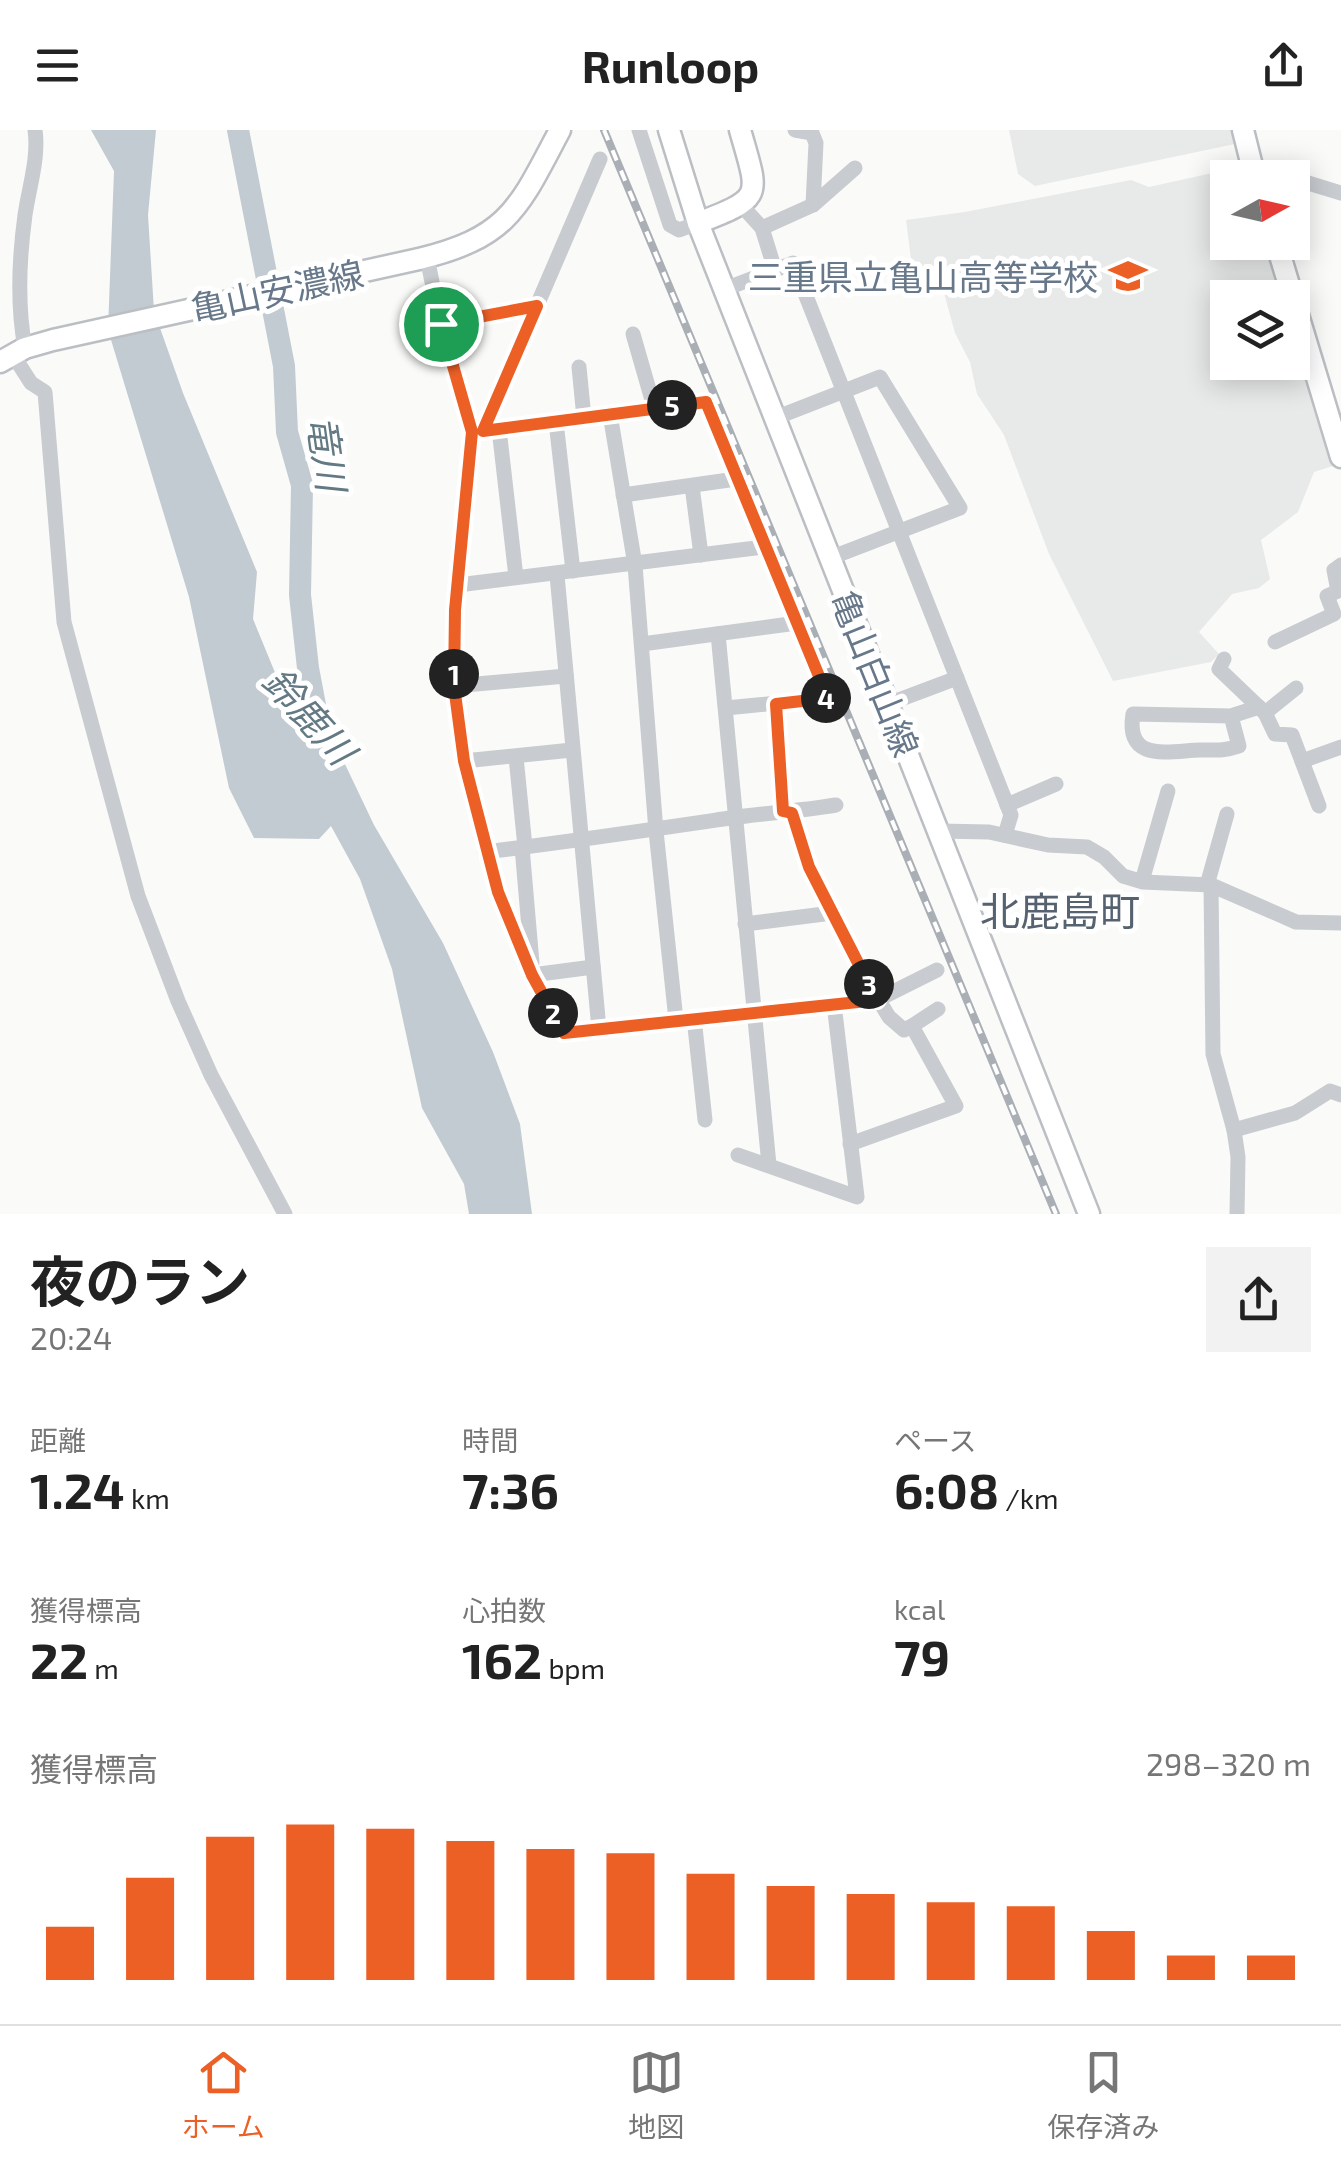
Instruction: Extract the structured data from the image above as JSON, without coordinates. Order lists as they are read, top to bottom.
{
  "streets": {
    "main road": ["亀山安濃線", "亀山白山線"]
  },
  "districts": ["北鹿島町"],
  "water": ["竜川", "鈴鹿川"],
  "places": {
    "school or university": ["三重県立亀山高等学校"]
  },
  "north": "right",
  "page": {
    "header": "Runloop",
    "pins": [
      "5",
      "1",
      "4",
      "3",
      "2"
    ],
    "heading": ["夜のラン", "20:24"],
    "stats": [
      ["距離", "1.24 km"],
      ["時間", "7:36"],
      ["ペース", "6:08 /km"],
      ["獲得標高", "22 m"],
      ["心拍数", "162 bpm"],
      ["kcal", "79"]
    ],
    "chart": ["獲得標高", "298–320 m"],
    "tabs": ["ホーム", "地図", "保存済み"]
  }
}
